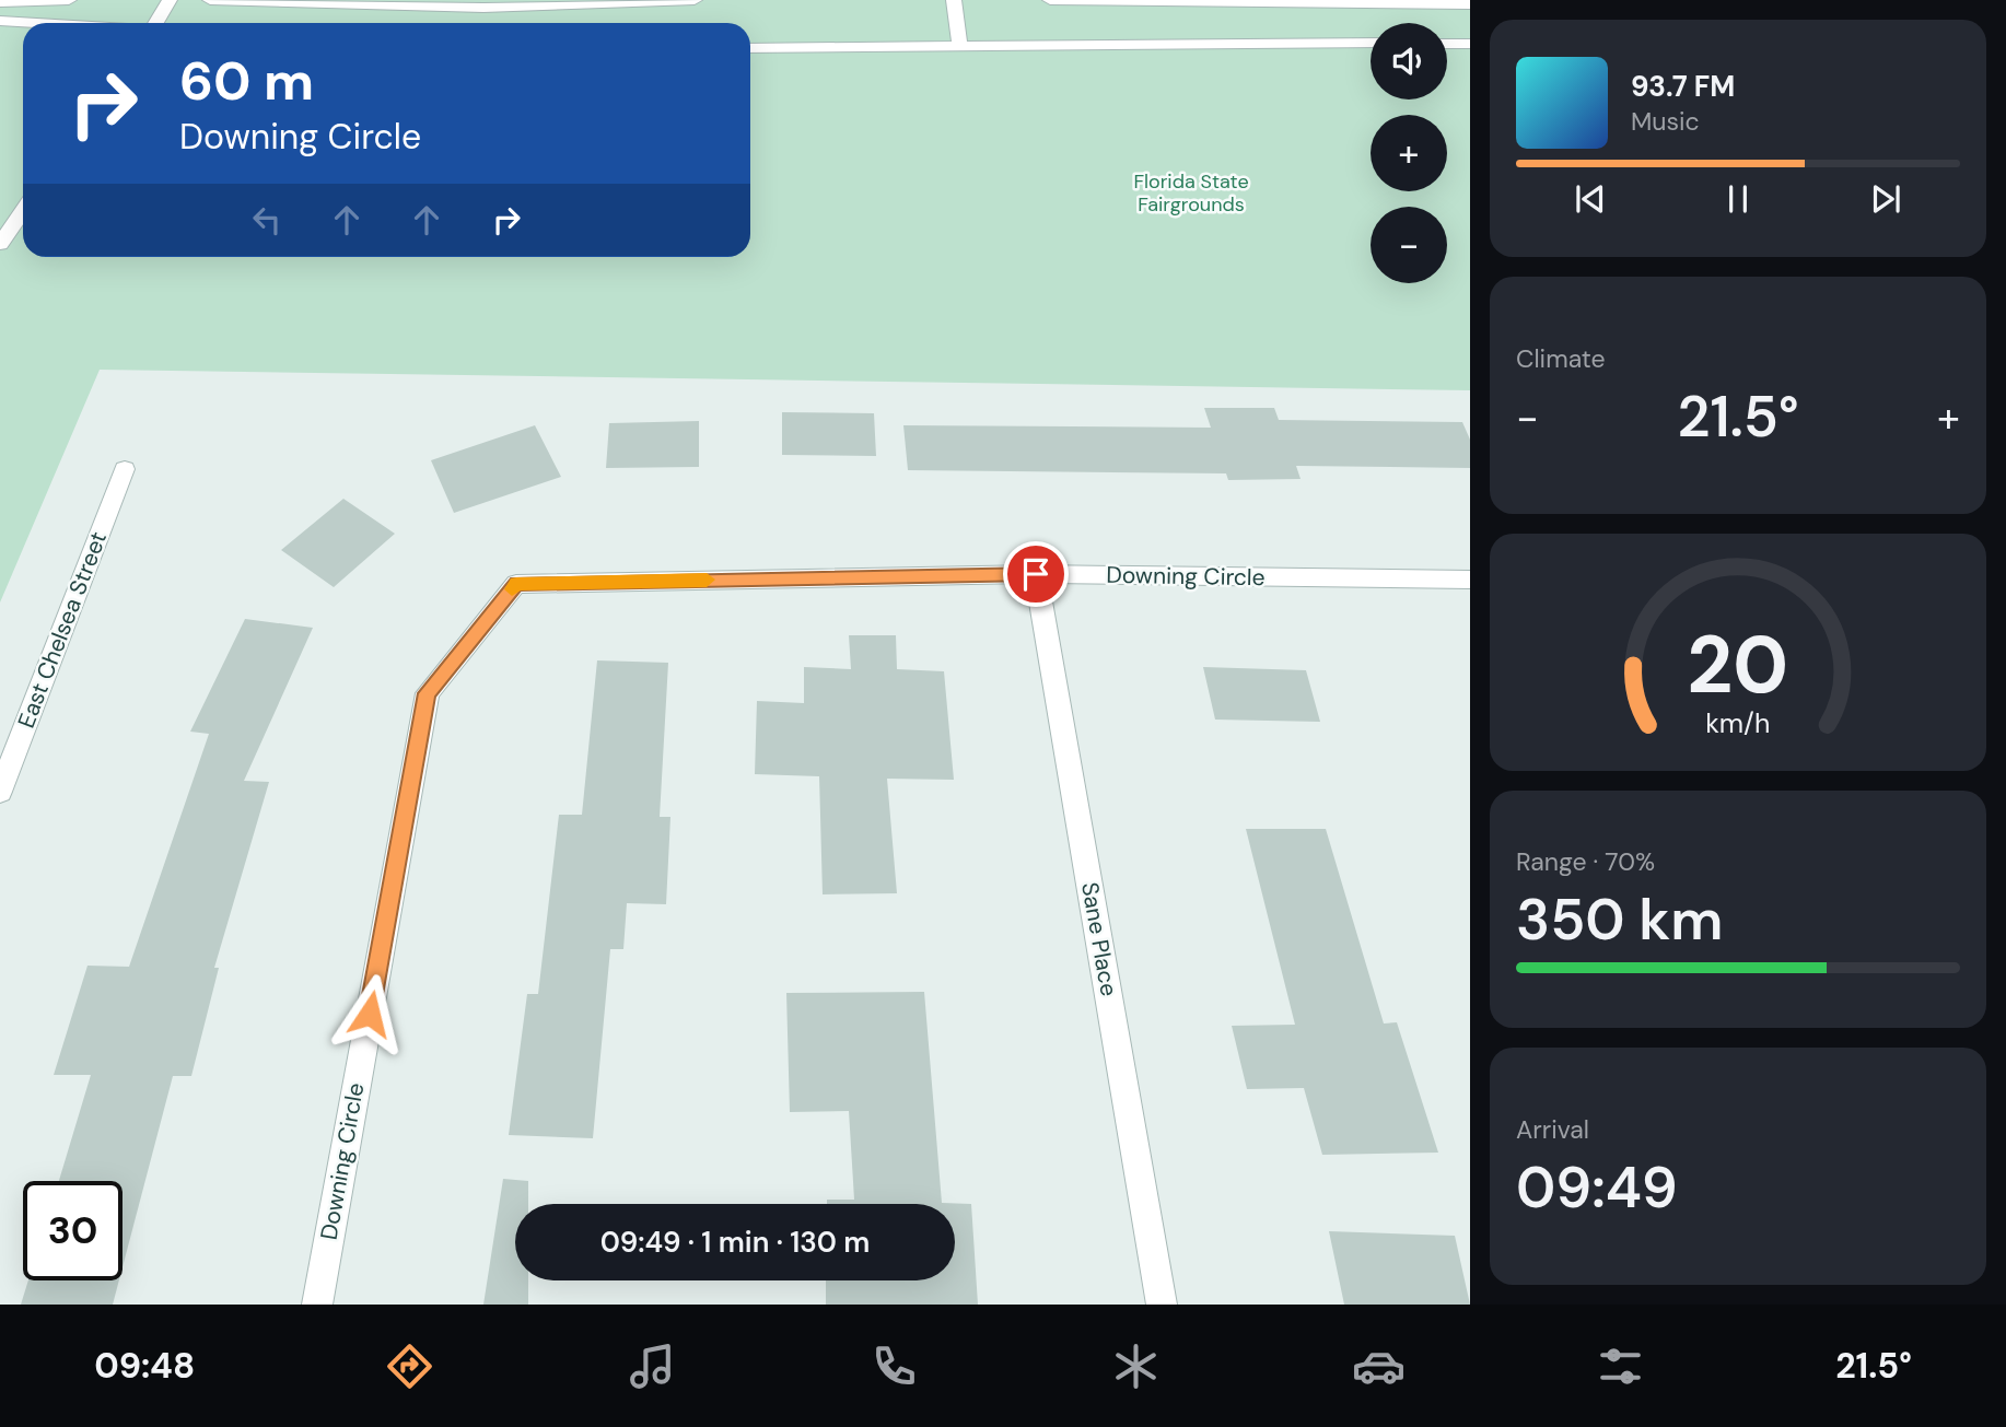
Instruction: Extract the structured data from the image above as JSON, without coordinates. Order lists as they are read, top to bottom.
{
  "streets": {
    "street": ["Downing Circle", "East Chelsea Street", "Sane Place"]
  },
  "crossings": [
    ["Downing Circle", "Sane Place"]
  ],
  "parks": ["Florida State Fairgrounds"],
  "page": {
    "map_buttons": ["+", "−"],
    "turn": ["60 m", "Downing Circle"],
    "song": ["93.7 FM", "Music"],
    "tile": [
      "Climate",
      ["Range · 70%", "350 km"],
      ["Arrival", "09:49"]
    ],
    "heat": ["−", "21.5°", "+"],
    "limit": "30",
    "trip": "09:49 · 1 min · 130 m",
    "tabs": ["09:48", "21.5°"],
    "gauge": ["20", "km/h"]
  }
}
